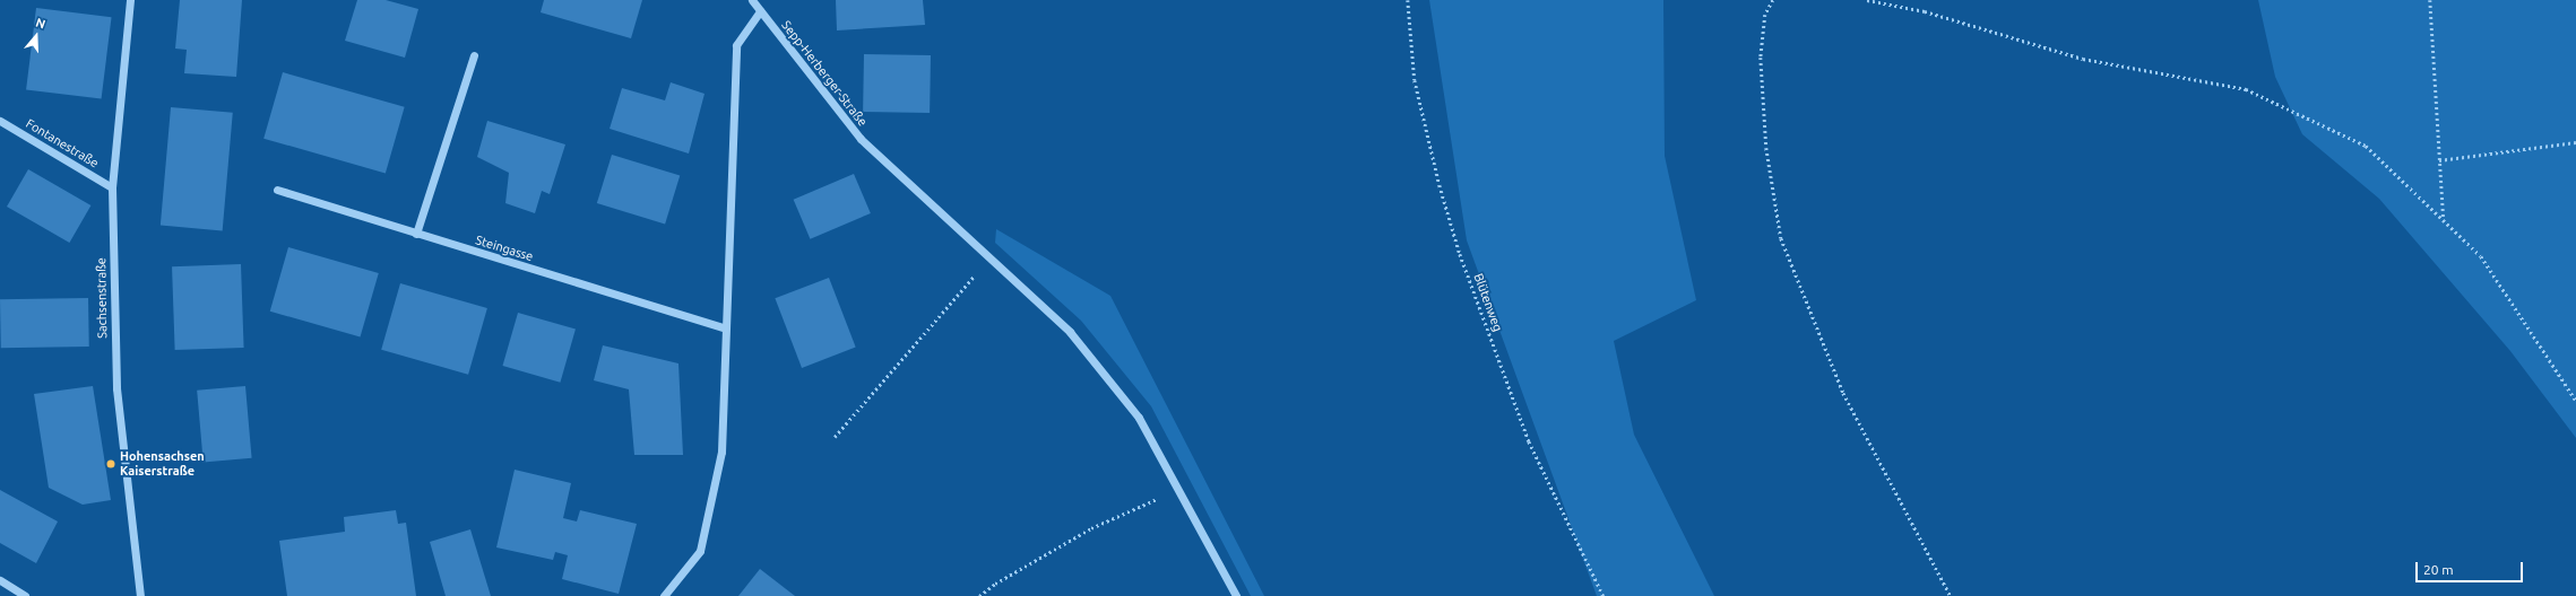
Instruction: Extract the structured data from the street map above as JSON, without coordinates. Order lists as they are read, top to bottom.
{
  "streets": {
    "street": [
      "Sepp-Herberger-Straße",
      "Fontanestraße",
      "Steingasse",
      "Sachsenstraße"
    ],
    "path": ["Blütenweg"]
  },
  "crossings": [
    ["Fontanestraße", "Sachsenstraße"]
  ],
  "places": ["Hohensachsen Kaiserstraße"],
  "scale_bar": "20 m",
  "north": "top"
}
